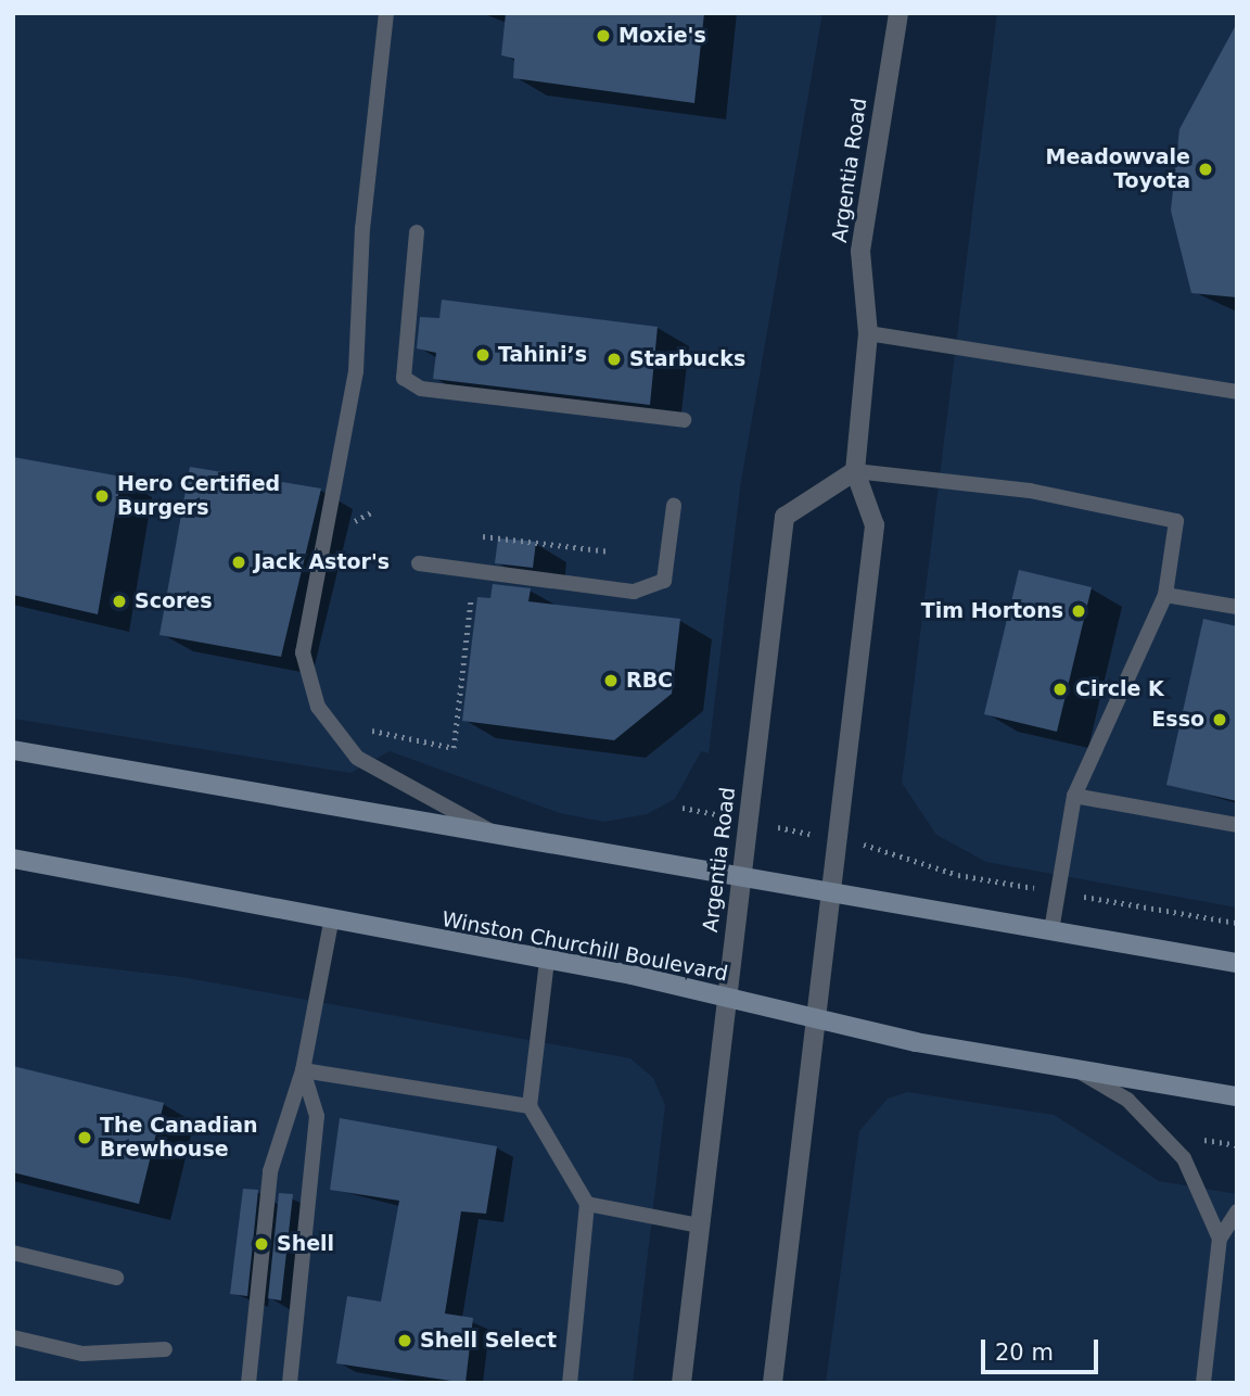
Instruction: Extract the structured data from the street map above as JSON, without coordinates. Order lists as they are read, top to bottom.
{
  "streets": {
    "main road": ["Winston Churchill Boulevard"],
    "street": ["Argentia Road"]
  },
  "crossings": [
    ["Argentia Road", "Winston Churchill Boulevard"]
  ],
  "places": [
    "Moxie's",
    "Meadowvale Toyota",
    "Tahini’s",
    "Starbucks",
    "Hero Certified Burgers",
    "Jack Astor's",
    "Scores",
    "Tim Hortons",
    "RBC",
    "Circle K",
    "Esso",
    "The Canadian Brewhouse",
    "Shell",
    "Shell Select"
  ],
  "scale_bar": "20 m"
}
